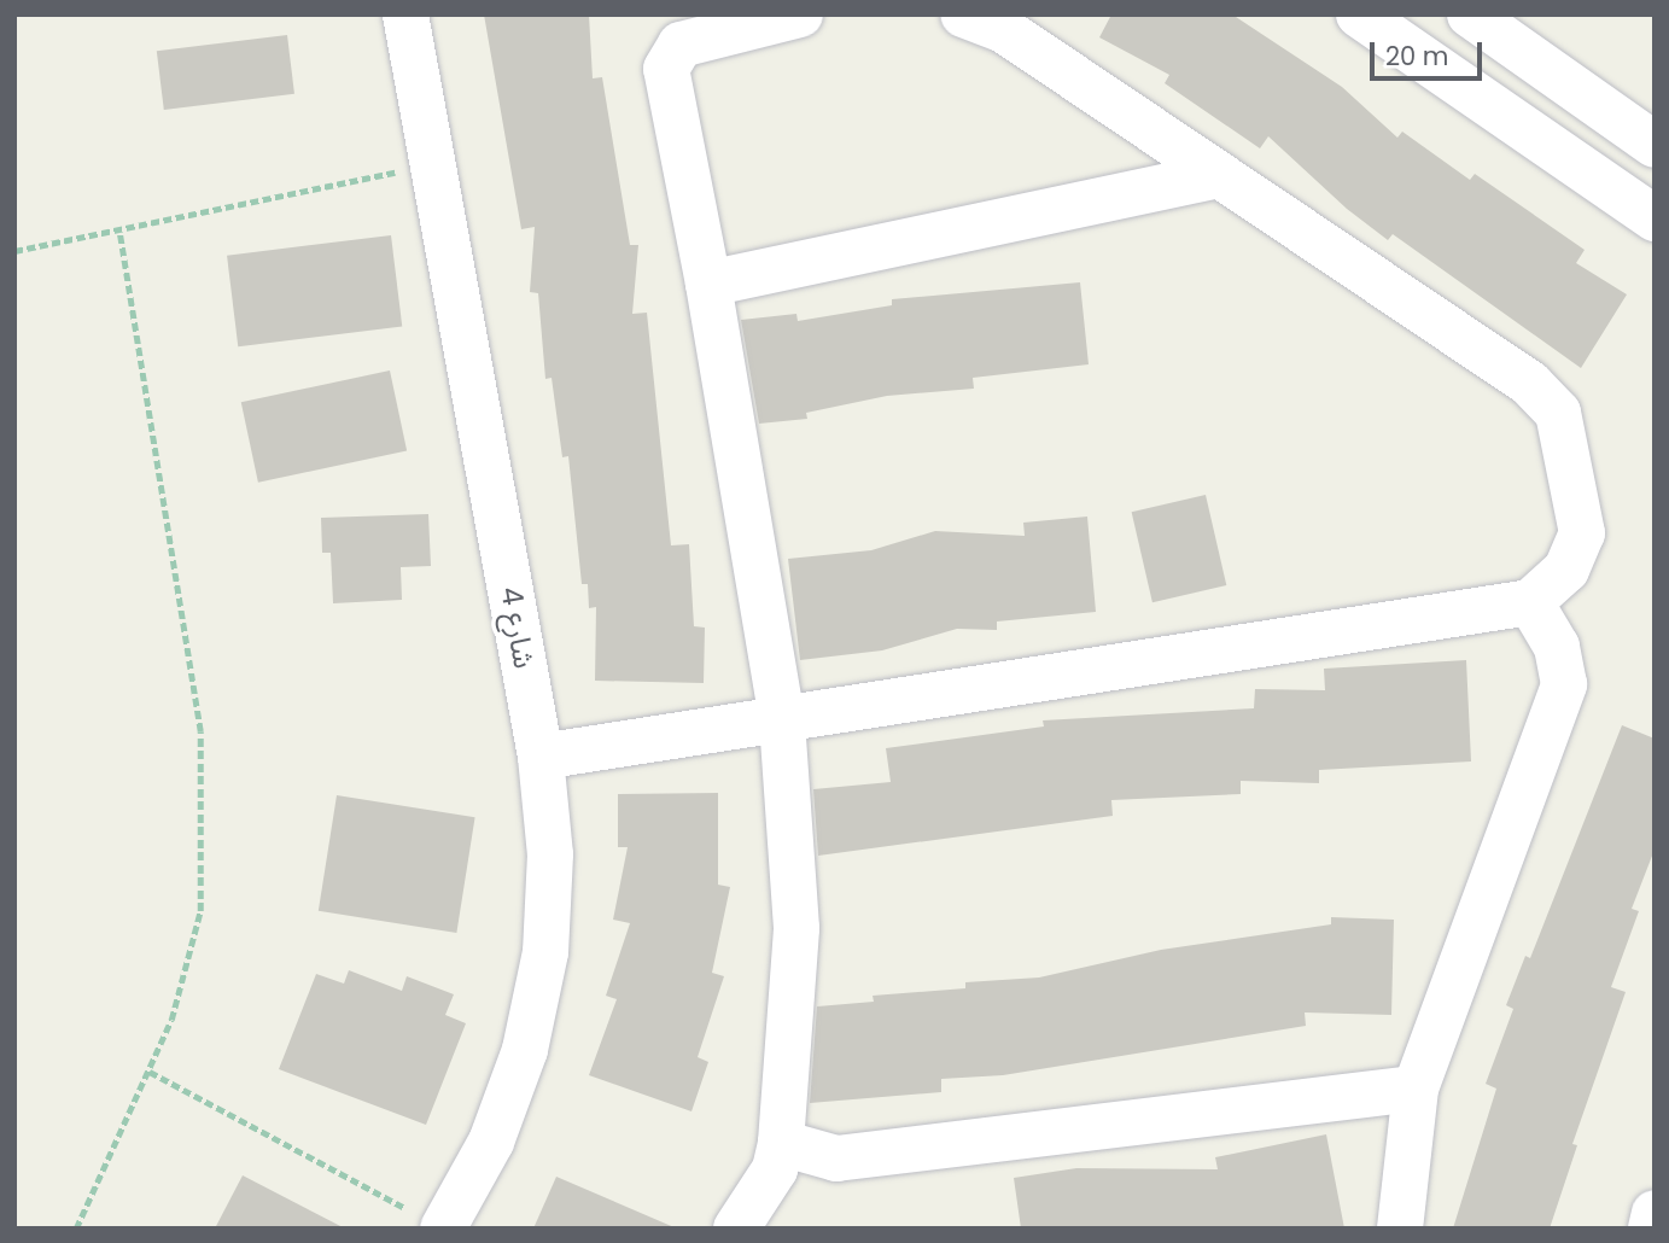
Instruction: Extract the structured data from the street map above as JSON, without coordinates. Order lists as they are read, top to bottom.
{
  "streets": {
    "street": ["شارع 4"]
  },
  "scale_bar": "20 m"
}
